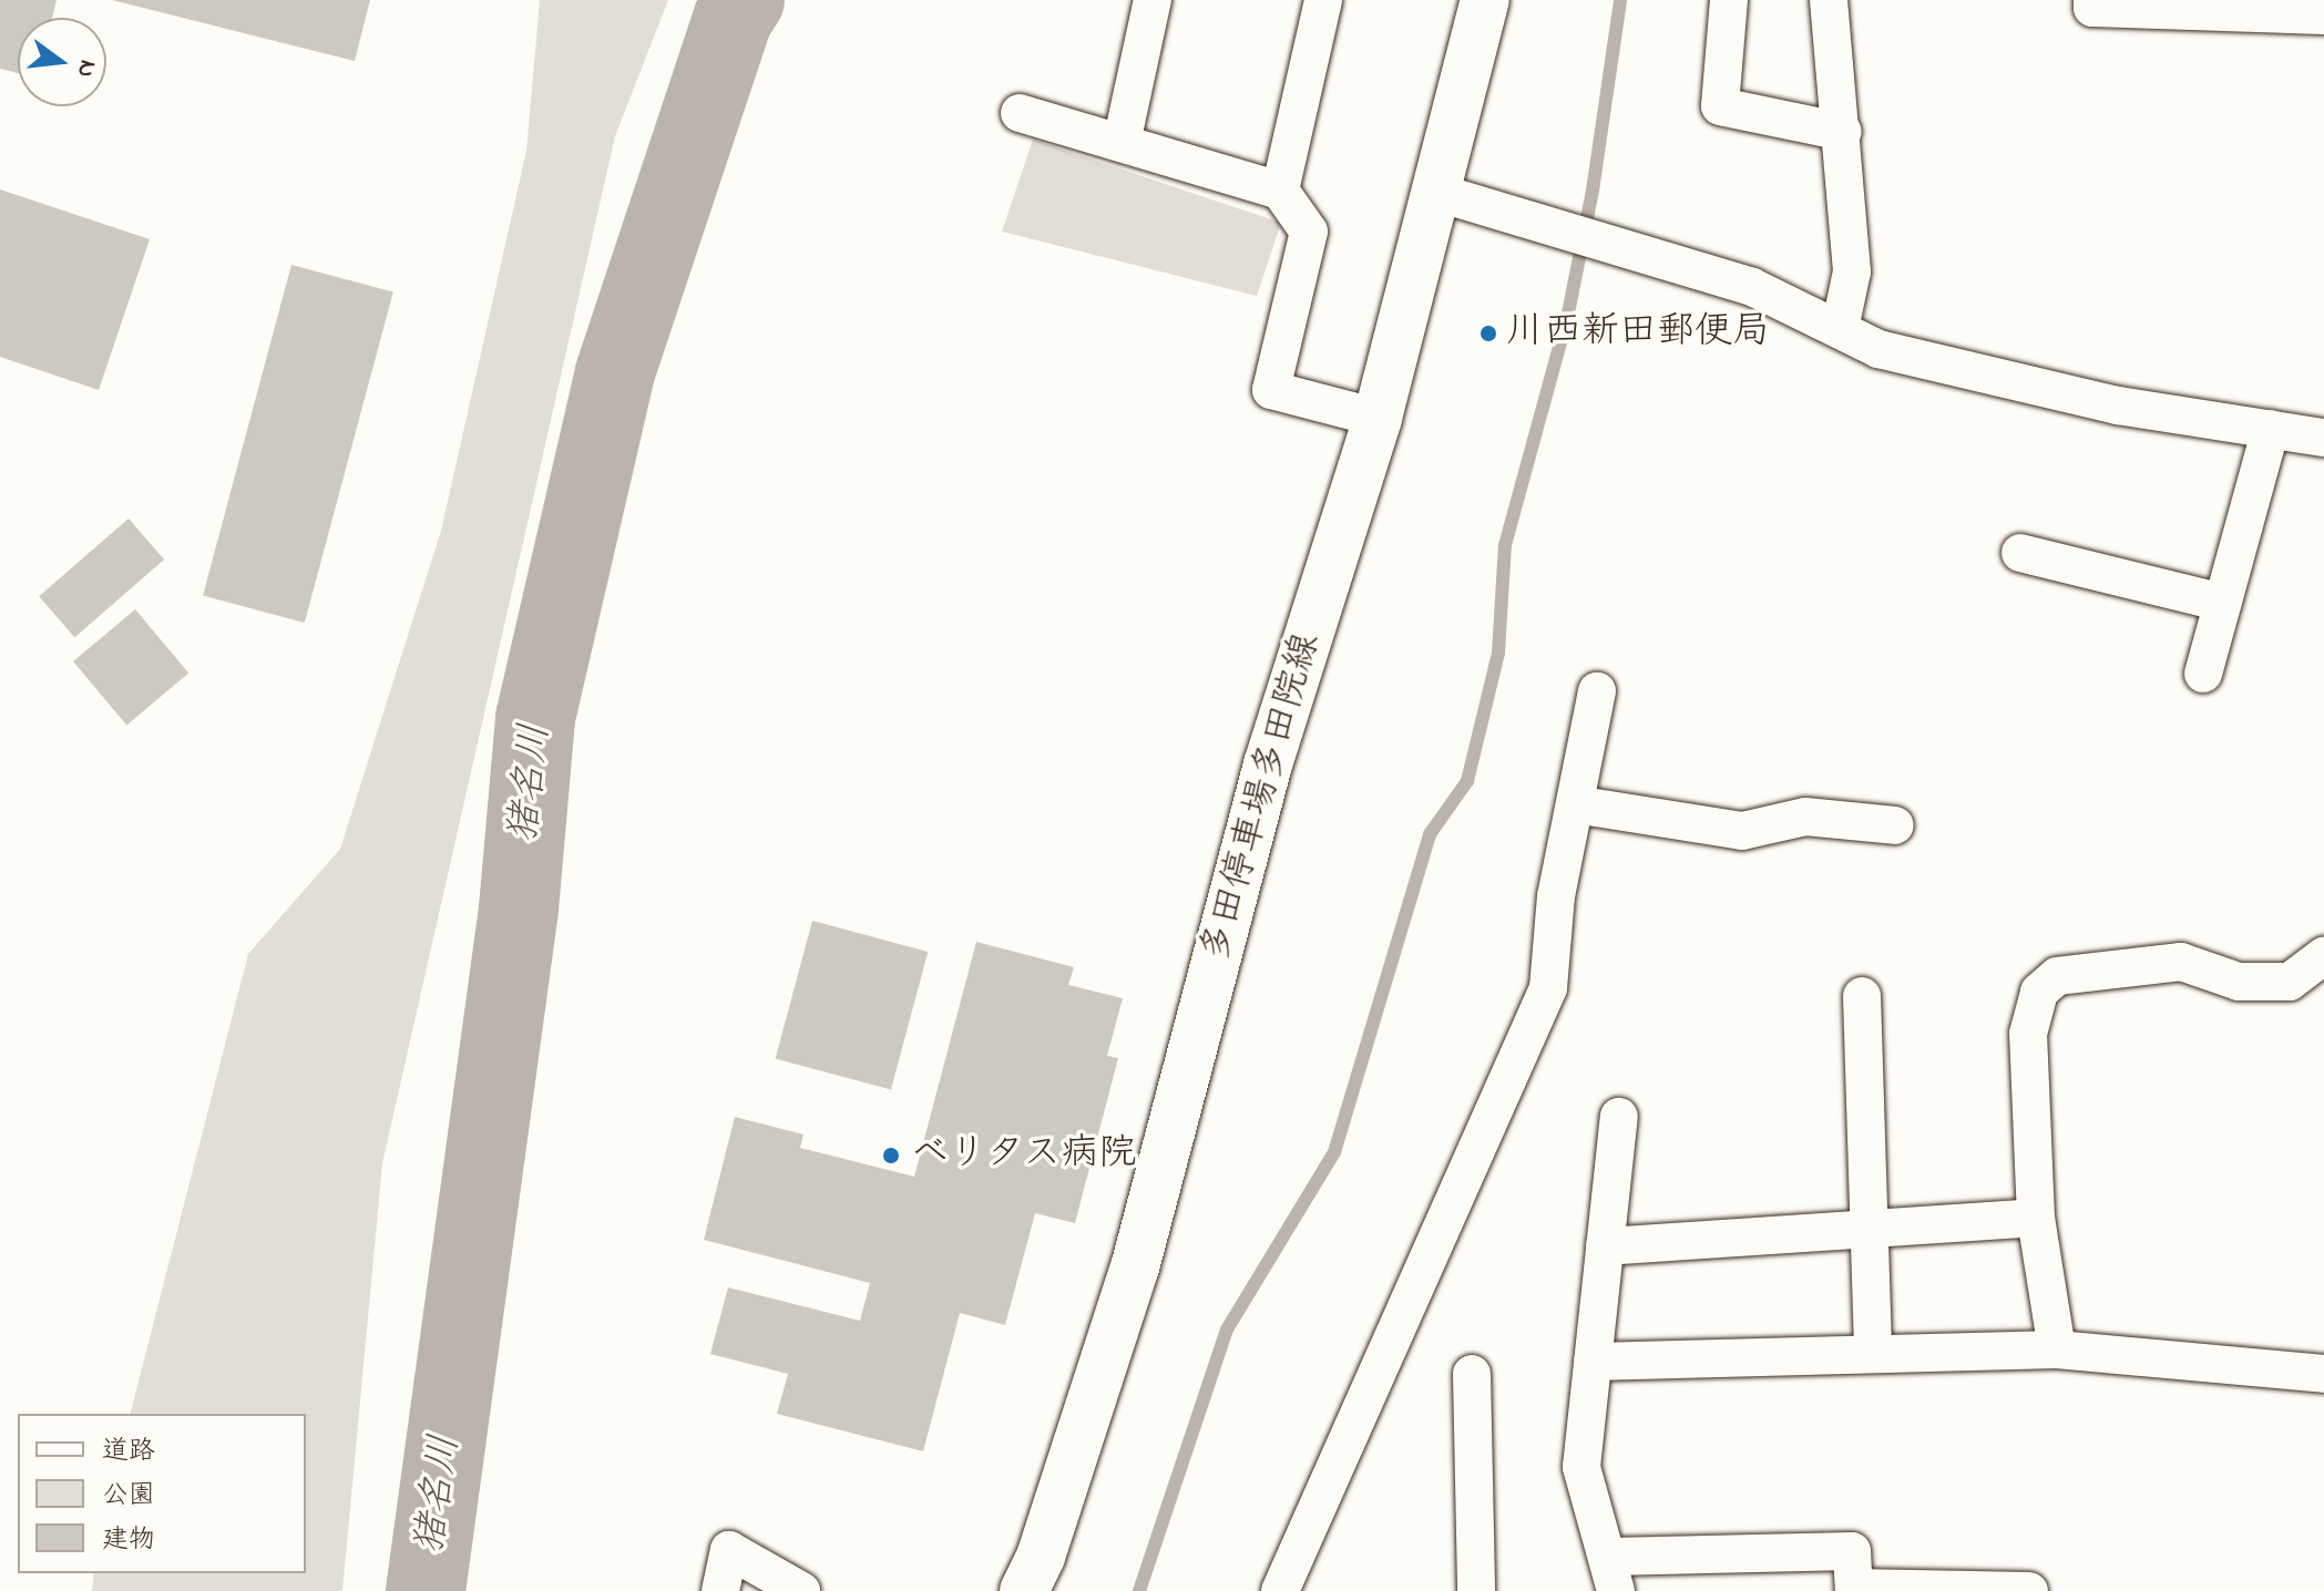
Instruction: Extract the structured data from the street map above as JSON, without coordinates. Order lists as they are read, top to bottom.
{
  "streets": {
    "main road": ["多田停車場多田院線"]
  },
  "water": ["猪名川"],
  "places": ["川西新田郵便局", "ベリタス病院"],
  "legend": ["道路", "公園", "建物"],
  "north": "right"
}
